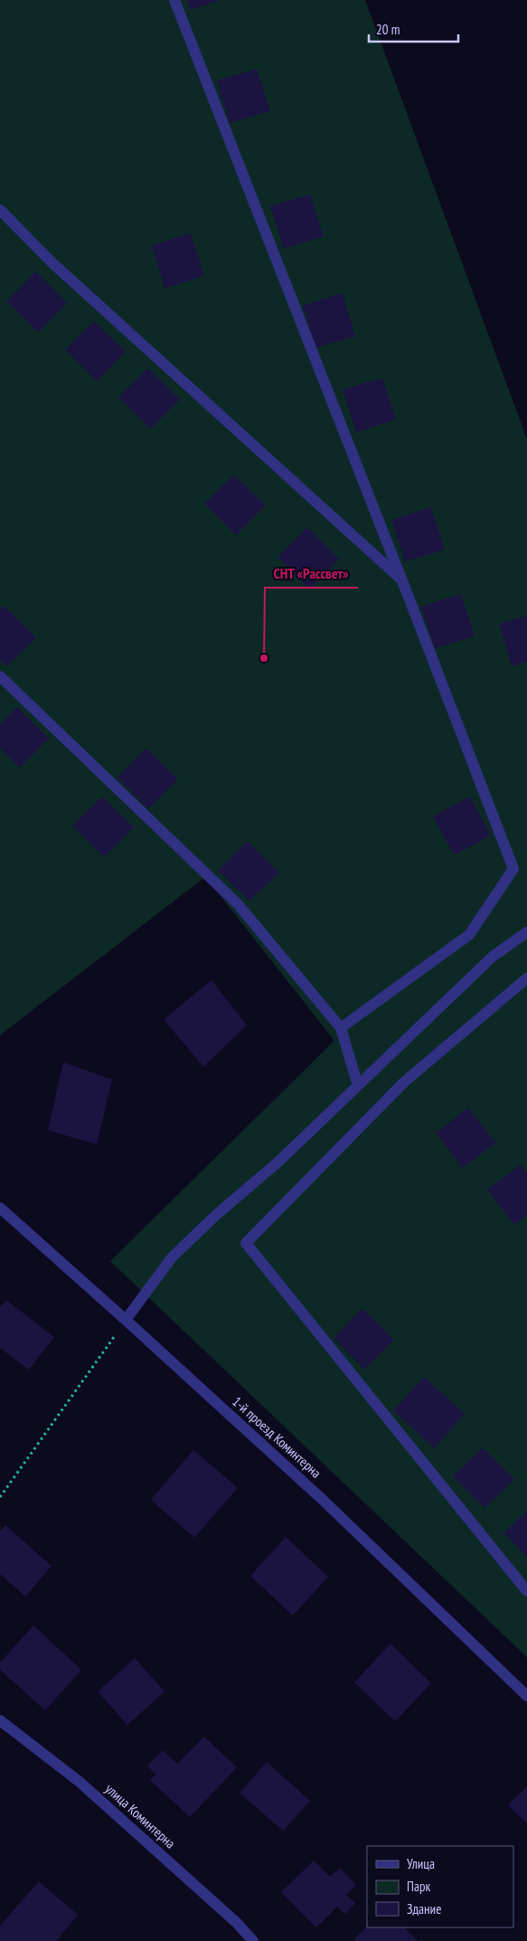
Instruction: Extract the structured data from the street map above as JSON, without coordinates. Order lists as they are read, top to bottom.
{
  "streets": {
    "street": ["1-й проезд Коминтерна", "улица Коминтерна"]
  },
  "places": ["СНТ «Рассвет»"],
  "legend": ["Улица", "Парк", "Здание"],
  "scale_bar": "20 m"
}
